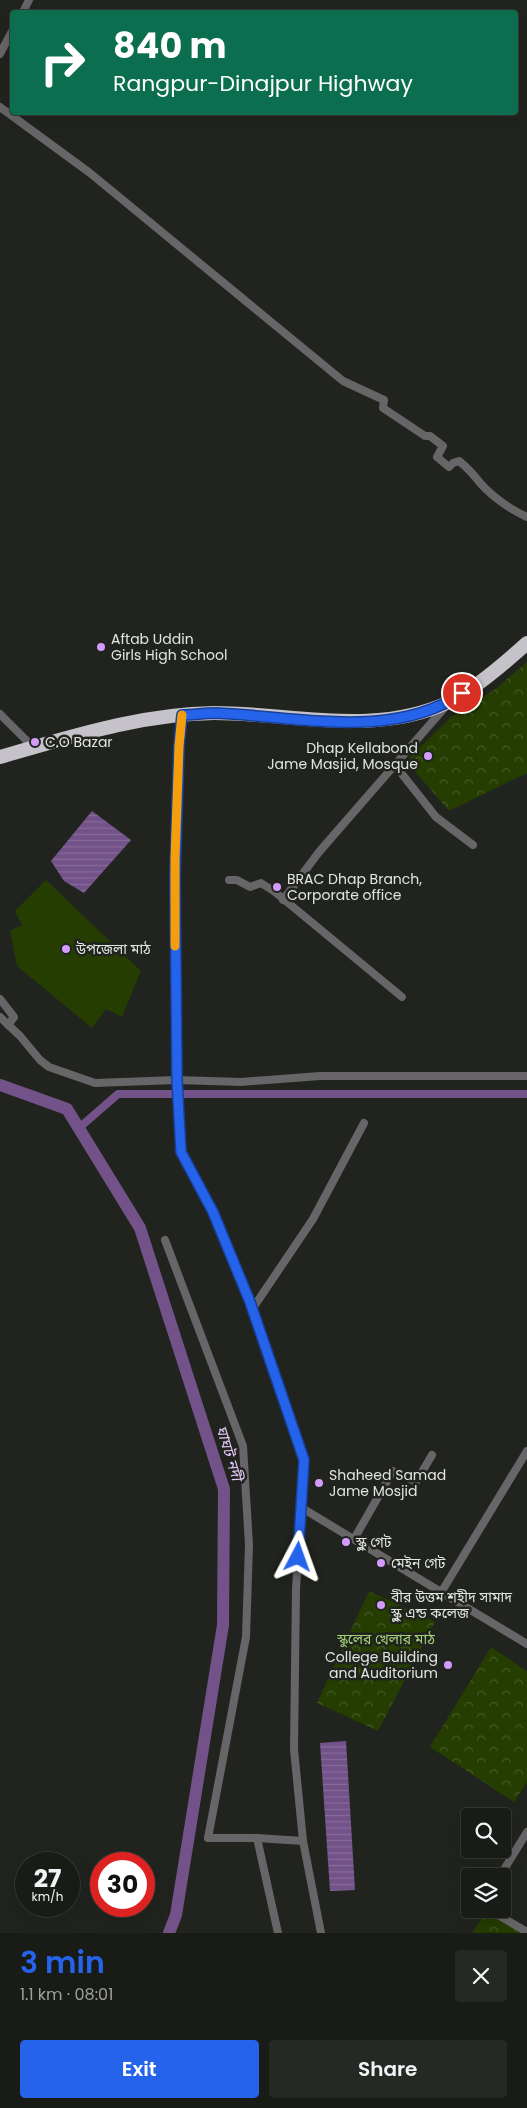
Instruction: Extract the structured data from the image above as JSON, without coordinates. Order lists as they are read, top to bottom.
{
  "water": ["ঘাঘট নদী"],
  "parks": ["স্কুলের খেলার মাঠ"],
  "places": [
    "Aftab Uddin Girls High School",
    "C.O Bazar",
    "Dhap Kellabond Jame Masjid, Mosque",
    "BRAC Dhap Branch, Corporate office",
    "উপজেলা মাঠ",
    "Shaheed Samad Jame Mosjid",
    "স্কুল গেট",
    "মেইন গেট",
    "বীর উত্তম শহীদ সামাদ স্কুল এন্ড কলেজ",
    "College Building and Auditorium"
  ],
  "page": {
    "turn": ["840 m", "Rangpur-Dinajpur Highway"],
    "speed": "27 km/h",
    "limit": "30",
    "heading": ["3 min", "1.1 km · 08:01"],
    "buttons": ["Exit", "Share"]
  }
}
